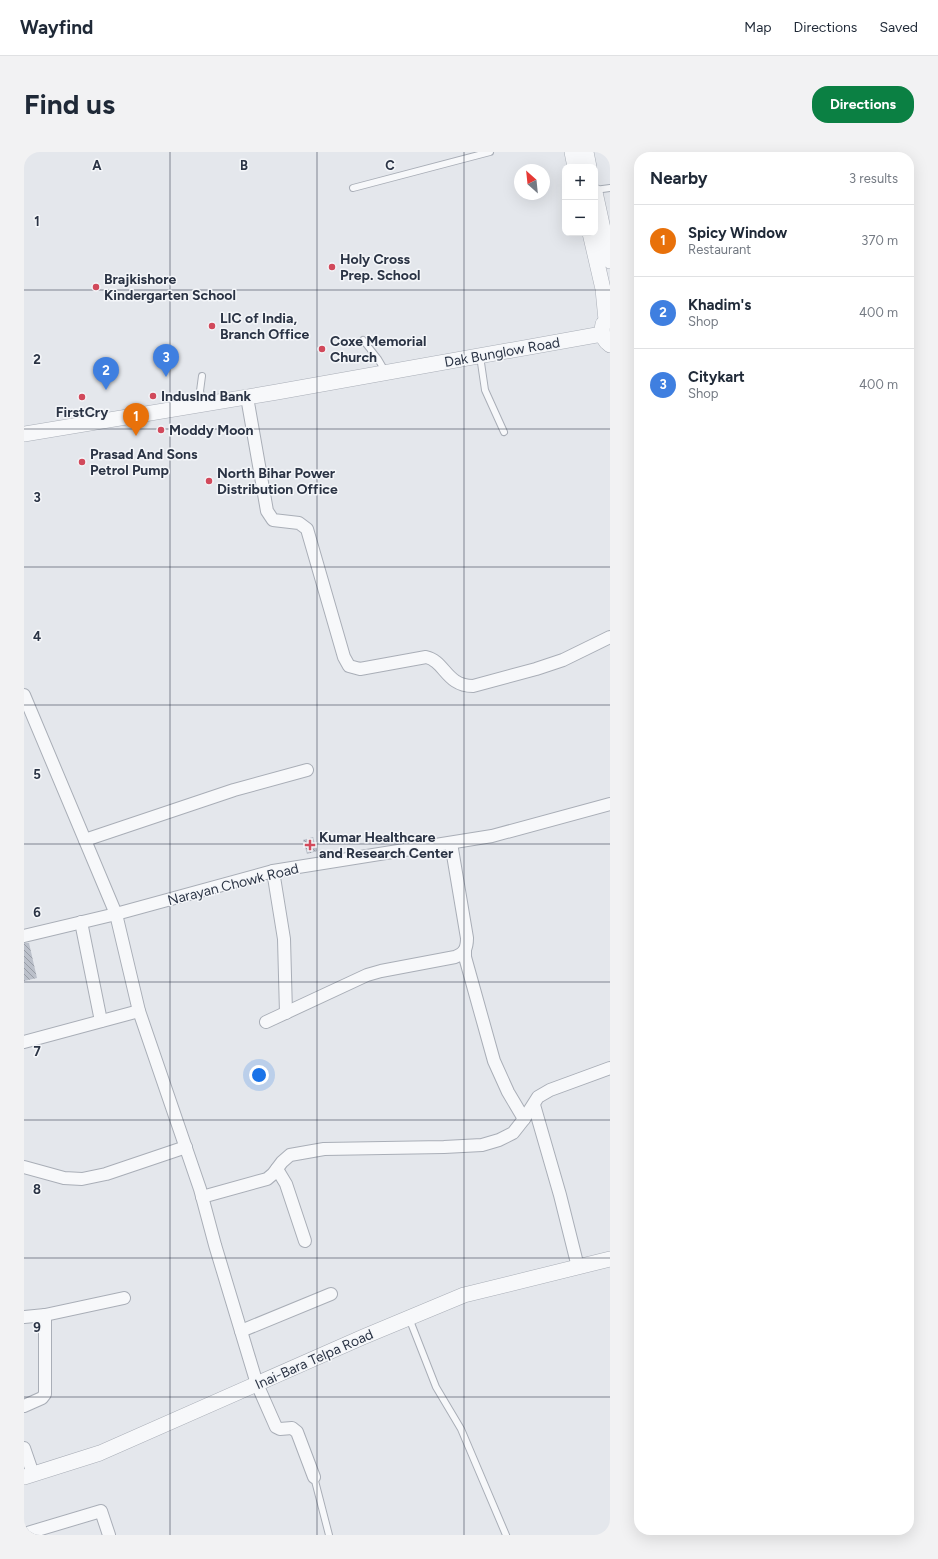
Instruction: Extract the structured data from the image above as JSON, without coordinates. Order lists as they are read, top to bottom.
{
  "streets": {
    "street": ["Dak Bunglow Road", "Narayan Chowk Road", "Inai-Bara Telpa Road"]
  },
  "places": {
    "other": [
      "Holy Cross Prep. School",
      "Brajkishore Kindergarten School",
      "LIC of India, Branch Office",
      "Coxe Memorial Church",
      "IndusInd Bank",
      "FirstCry",
      "Moddy Moon",
      "Prasad And Sons Petrol Pump",
      "North Bihar Power Distribution Office"
    ],
    "health": ["Kumar Healthcare and Research Center"]
  },
  "north": "top left",
  "page": {
    "header": "Wayfind",
    "nav": ["Map", "Directions", "Saved"],
    "buttons": "Directions",
    "title": "Find us",
    "heading": ["Nearby", "3 results"],
    "map_buttons": ["+", "−"],
    "list": [
      {
        "mark": "1",
        "name": "Spicy Window",
        "note": "Restaurant",
        "value": "370 m"
      },
      {
        "mark": "2",
        "name": "Khadim's",
        "note": "Shop",
        "value": "400 m"
      },
      {
        "mark": "3",
        "name": "Citykart",
        "note": "Shop",
        "value": "400 m"
      }
    ],
    "pins": ["3", "2", "1"]
  },
  "grid": {
    "columns": ["A", "B", "C"],
    "rows": [
      "1",
      "2",
      "3",
      "4",
      "5",
      "6",
      "7",
      "8",
      "9"
    ]
  }
}
